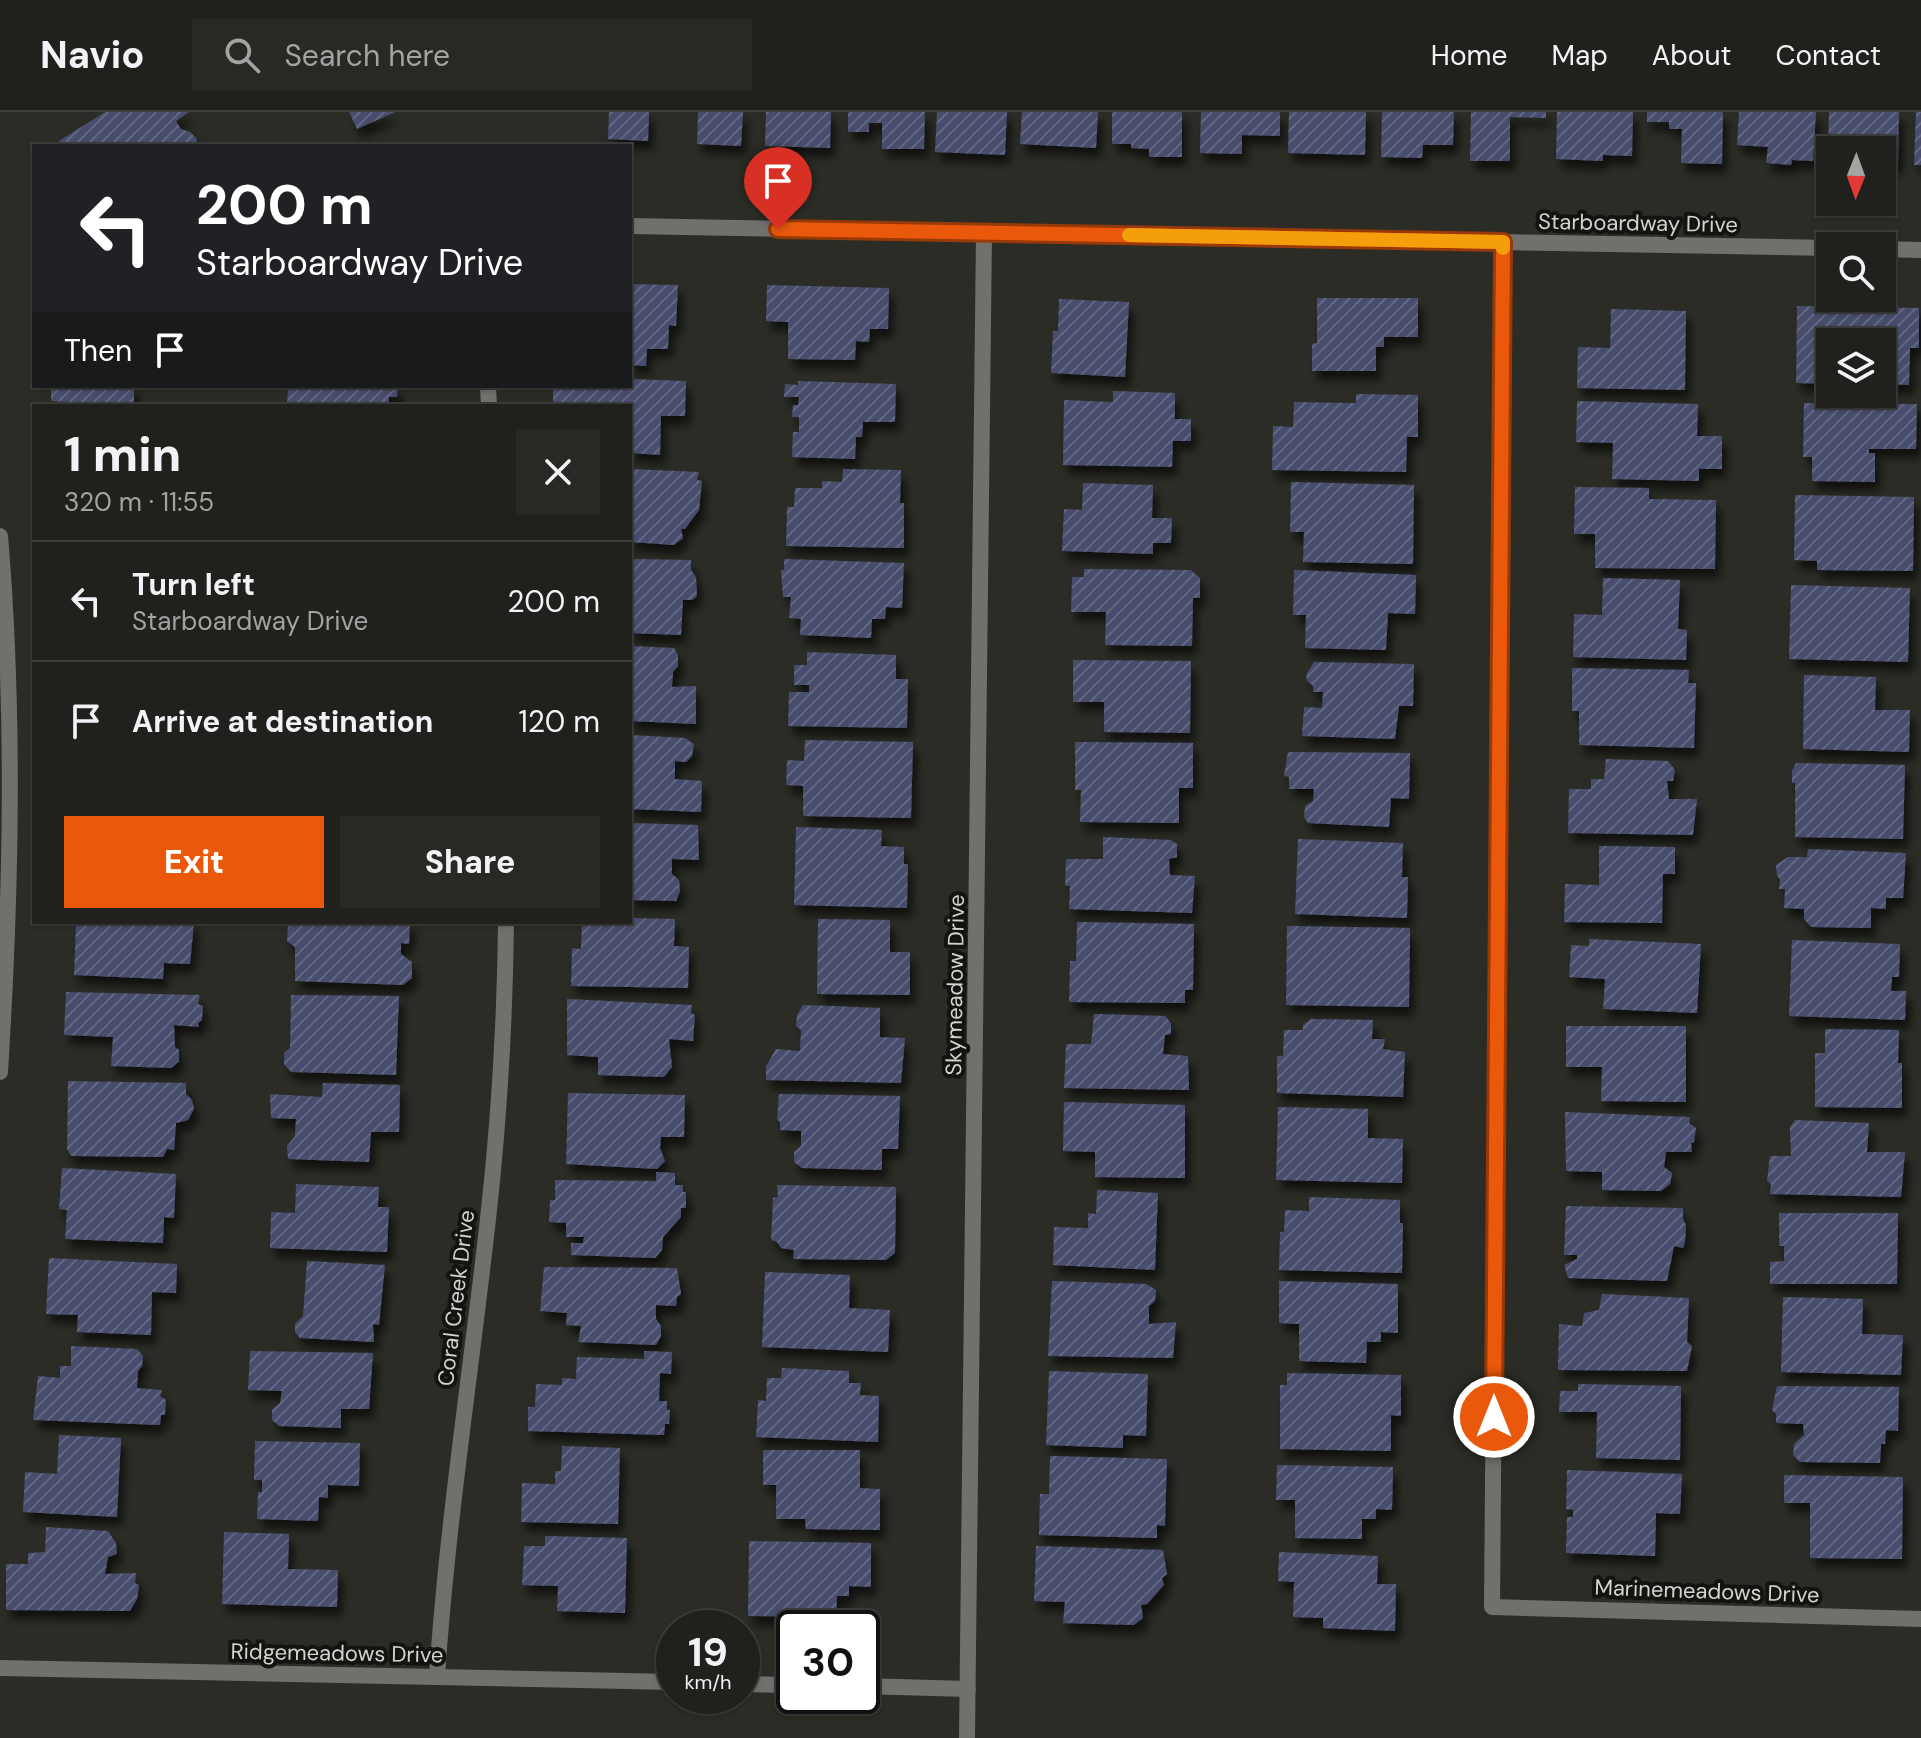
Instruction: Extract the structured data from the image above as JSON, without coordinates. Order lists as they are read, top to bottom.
{
  "streets": {
    "street": [
      "Starboardway Drive",
      "Skymeadow Drive",
      "Coral Creek Drive",
      "Marinemeadows Drive",
      "Ridgemeadows Drive"
    ]
  },
  "crossings": [
    ["Starboardway Drive", "Skymeadow Drive"],
    ["Starboardway Drive", "Marinemeadows Drive"],
    ["Coral Creek Drive", "Ridgemeadows Drive"]
  ],
  "north": "bottom",
  "page": {
    "header": "Navio",
    "search": "Search here",
    "nav": [
      "Home",
      "Map",
      "About",
      "Contact"
    ],
    "turn": ["200 m", "Starboardway Drive"],
    "then": "Then",
    "heading": ["1 min", "320 m · 11:55"],
    "list": [
      {
        "name": "Turn left",
        "note": "Starboardway Drive",
        "value": "200 m"
      },
      {
        "name": "Arrive at destination",
        "value": "120 m"
      }
    ],
    "buttons": ["Exit", "Share"],
    "speed": "19 km/h",
    "limit": "30"
  }
}
